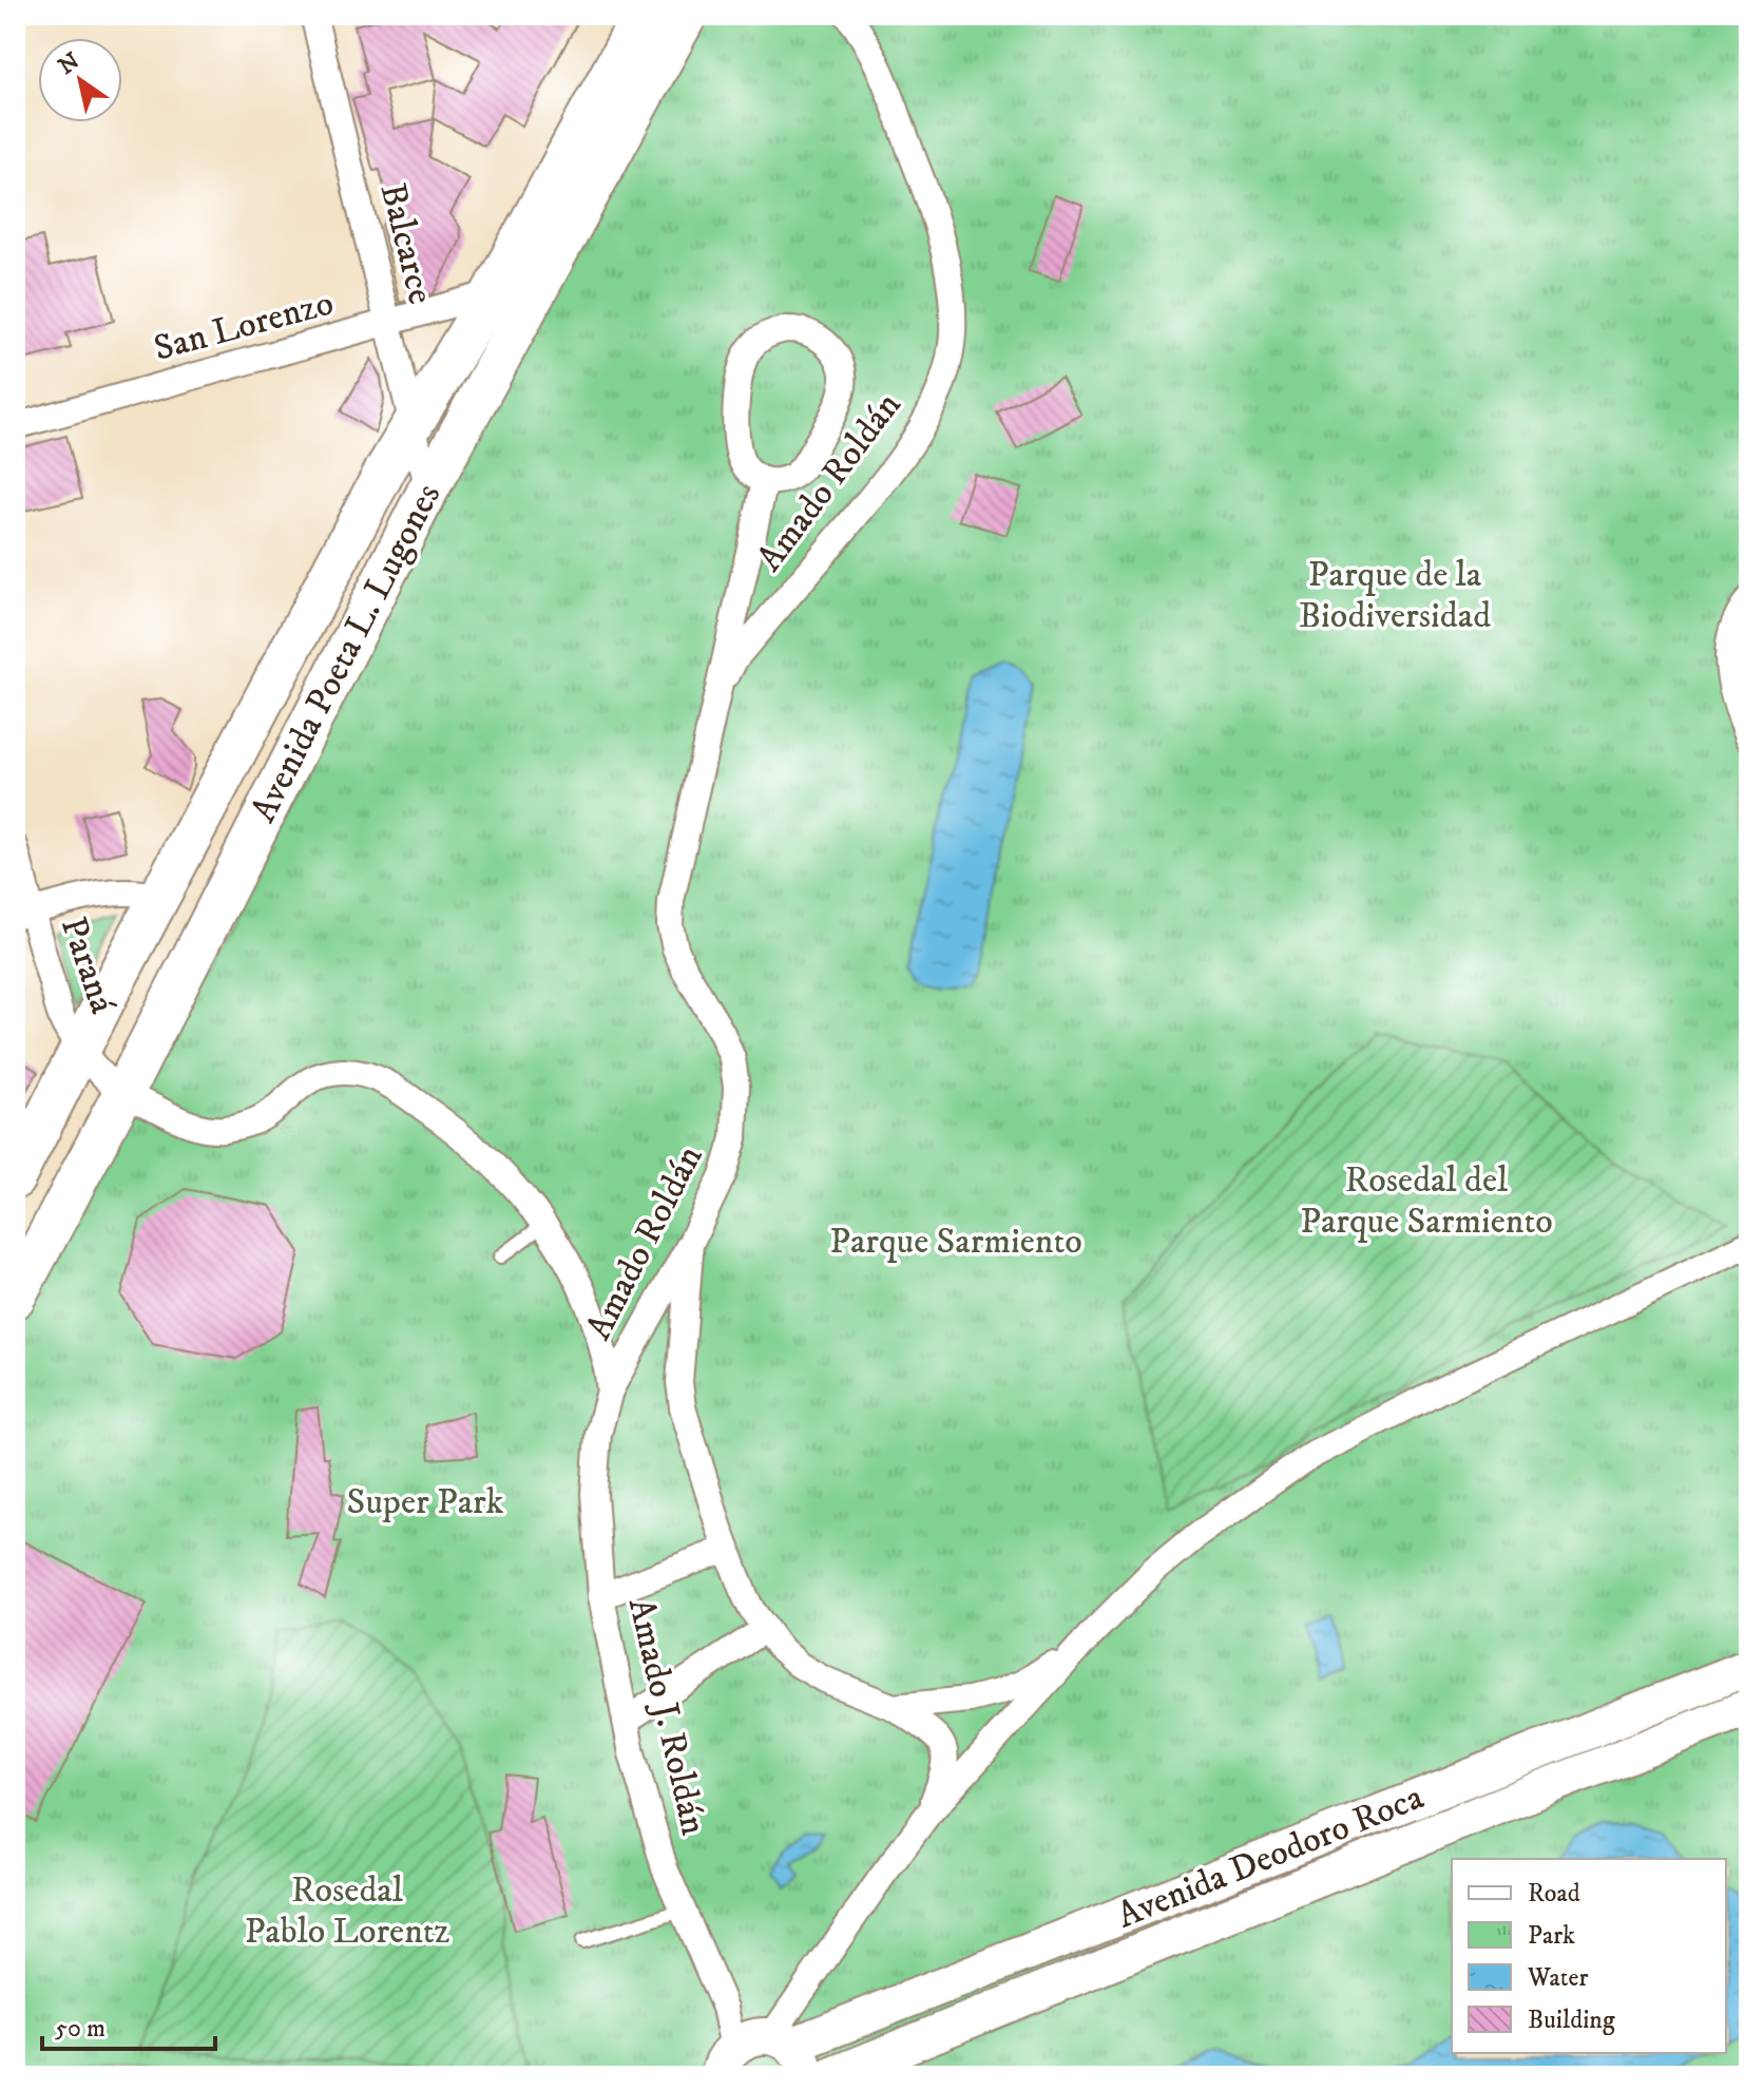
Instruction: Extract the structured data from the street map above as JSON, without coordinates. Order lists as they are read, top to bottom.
{
  "streets": {
    "main road": ["Avenida Poeta L. Lugones", "Avenida Deodoro Roca"],
    "street": [
      "Balcarce",
      "San Lorenzo",
      "Amado Roldán",
      "Paraná",
      "Amado J. Roldán"
    ]
  },
  "crossings": [
    ["Balcarce", "San Lorenzo"],
    ["Balcarce", "Avenida Poeta L. Lugones"],
    ["San Lorenzo", "Avenida Poeta L. Lugones"],
    ["Amado Roldán", "Paraná"],
    ["Amado Roldán", "Amado J. Roldán"],
    ["Avenida Poeta L. Lugones", "Paraná"],
    ["Paraná", "Amado J. Roldán"],
    ["Amado J. Roldán", "Avenida Deodoro Roca"]
  ],
  "parks": [
    "Parque de la Biodiversidad",
    "Rosedal del Parque Sarmiento",
    "Parque Sarmiento",
    "Super Park",
    "Rosedal Pablo Lorentz"
  ],
  "legend": [
    "Road",
    "Park",
    "Water",
    "Building"
  ],
  "scale_bar": "50 m",
  "north": "top left"
}
